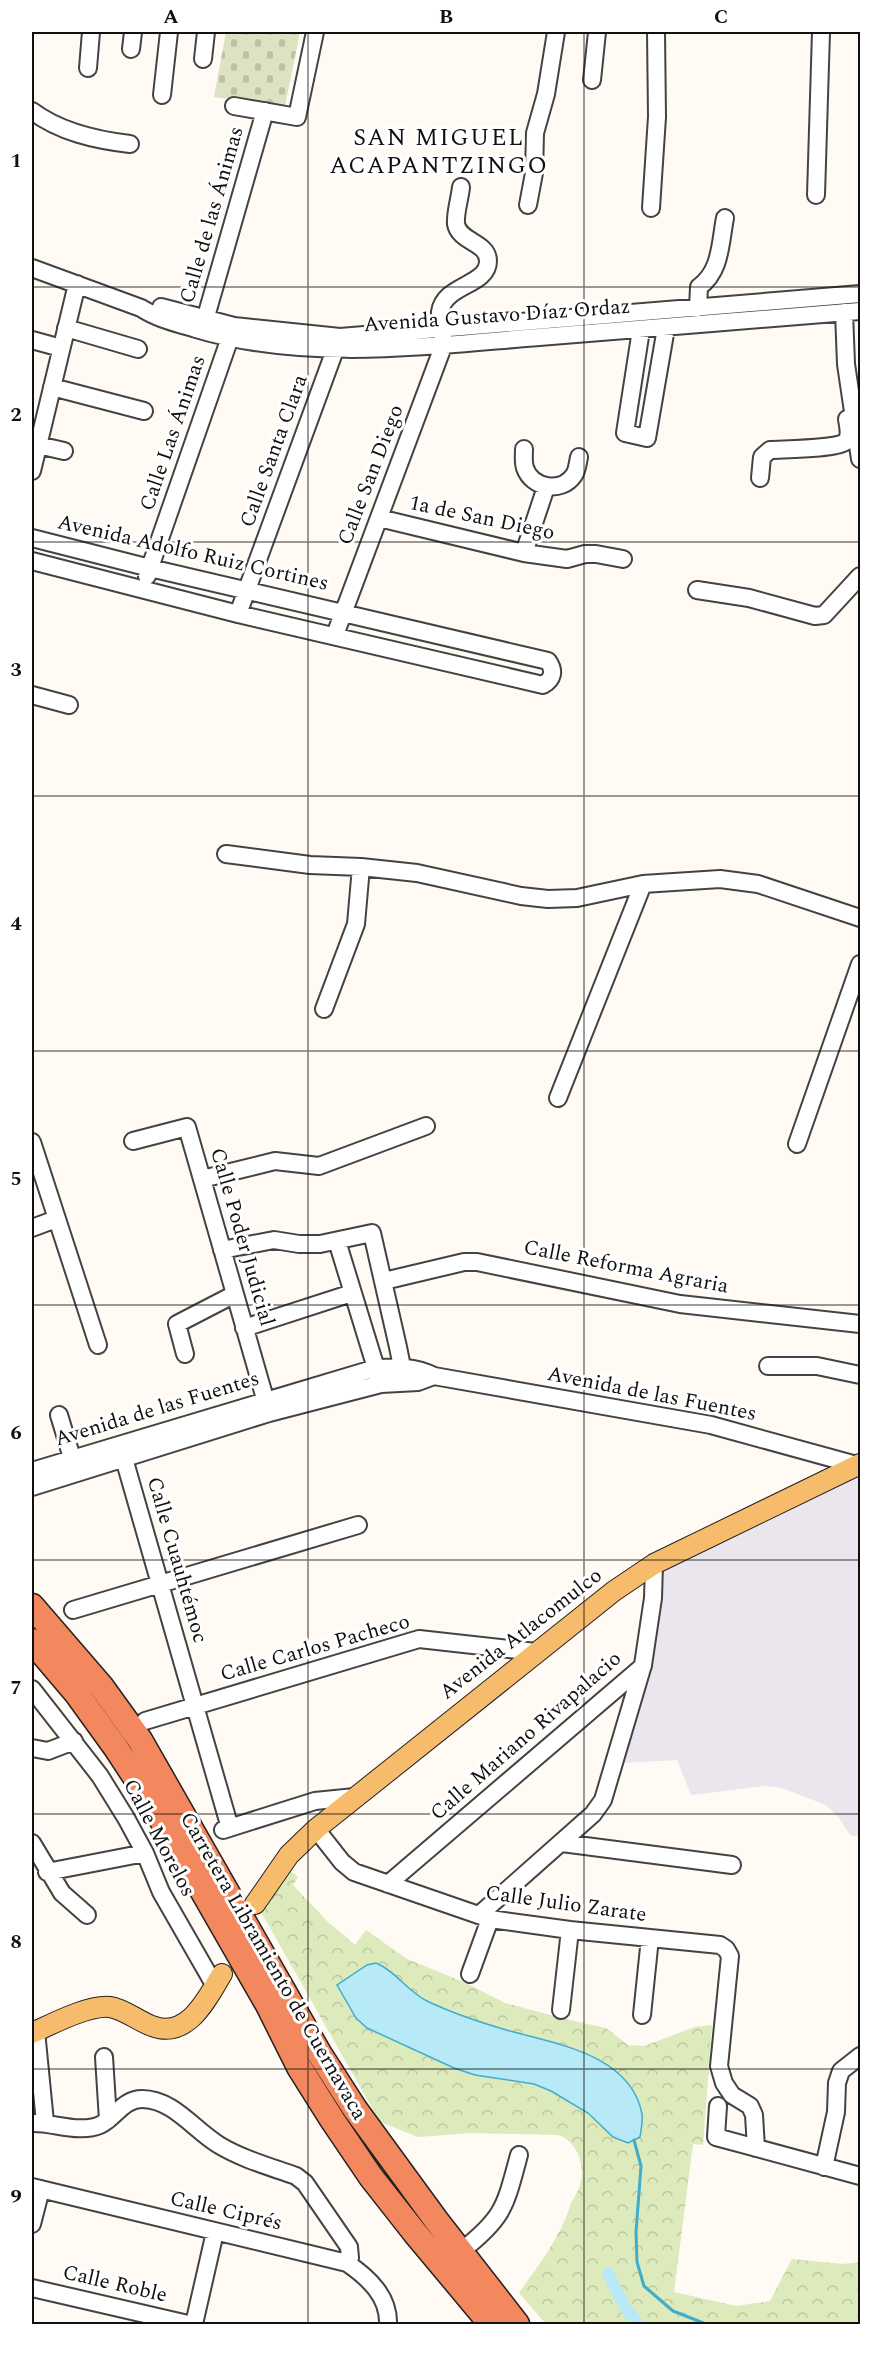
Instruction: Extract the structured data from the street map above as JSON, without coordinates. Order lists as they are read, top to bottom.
{
  "streets": {
    "highway": ["Carretera Libramiento de Cuernavaca"],
    "main road": ["Avenida Atlacomulco"],
    "street": [
      "Calle de las Ánimas",
      "Avenida Gustavo Díaz Ordaz",
      "Calle Las Ánimas",
      "Calle Santa Clara",
      "Calle San Diego",
      "1a de San Diego",
      "Avenida Adolfo Ruiz Cortines",
      "Calle Poder Judicial",
      "Calle Reforma Agraria",
      "Avenida de las Fuentes",
      "Calle Cuauhtémoc",
      "Calle Carlos Pacheco",
      "Calle Mariano Rivapalacio",
      "Calle Morelos",
      "Calle Julio Zarate",
      "Calle Ciprés",
      "Calle Roble"
    ]
  },
  "crossings": [
    ["Calle de las Ánimas", "Avenida Gustavo Díaz Ordaz"],
    ["Avenida Gustavo Díaz Ordaz", "Calle Las Ánimas"],
    ["Avenida Gustavo Díaz Ordaz", "Calle Santa Clara"],
    ["Avenida Gustavo Díaz Ordaz", "Calle San Diego"],
    ["Calle Las Ánimas", "Avenida Adolfo Ruiz Cortines"],
    ["Calle Santa Clara", "Avenida Adolfo Ruiz Cortines"],
    ["Calle San Diego", "1a de San Diego"],
    ["Calle San Diego", "Avenida Adolfo Ruiz Cortines"],
    ["Calle Poder Judicial", "Avenida de las Fuentes"],
    ["Avenida de las Fuentes", "Calle Cuauhtémoc"],
    ["Avenida de las Fuentes", "Avenida Atlacomulco"],
    ["Calle Cuauhtémoc", "Avenida Atlacomulco"],
    ["Calle Cuauhtémoc", "Calle Carlos Pacheco"],
    ["Avenida Atlacomulco", "Calle Carlos Pacheco"],
    ["Avenida Atlacomulco", "Calle Mariano Rivapalacio"],
    ["Avenida Atlacomulco", "Calle Julio Zarate"],
    ["Calle Mariano Rivapalacio", "Calle Julio Zarate"]
  ],
  "districts": ["SAN MIGUEL ACAPANTZINGO"],
  "grid": {
    "columns": ["A", "B", "C"],
    "rows": [
      "1",
      "2",
      "3",
      "4",
      "5",
      "6",
      "7",
      "8",
      "9"
    ]
  }
}
